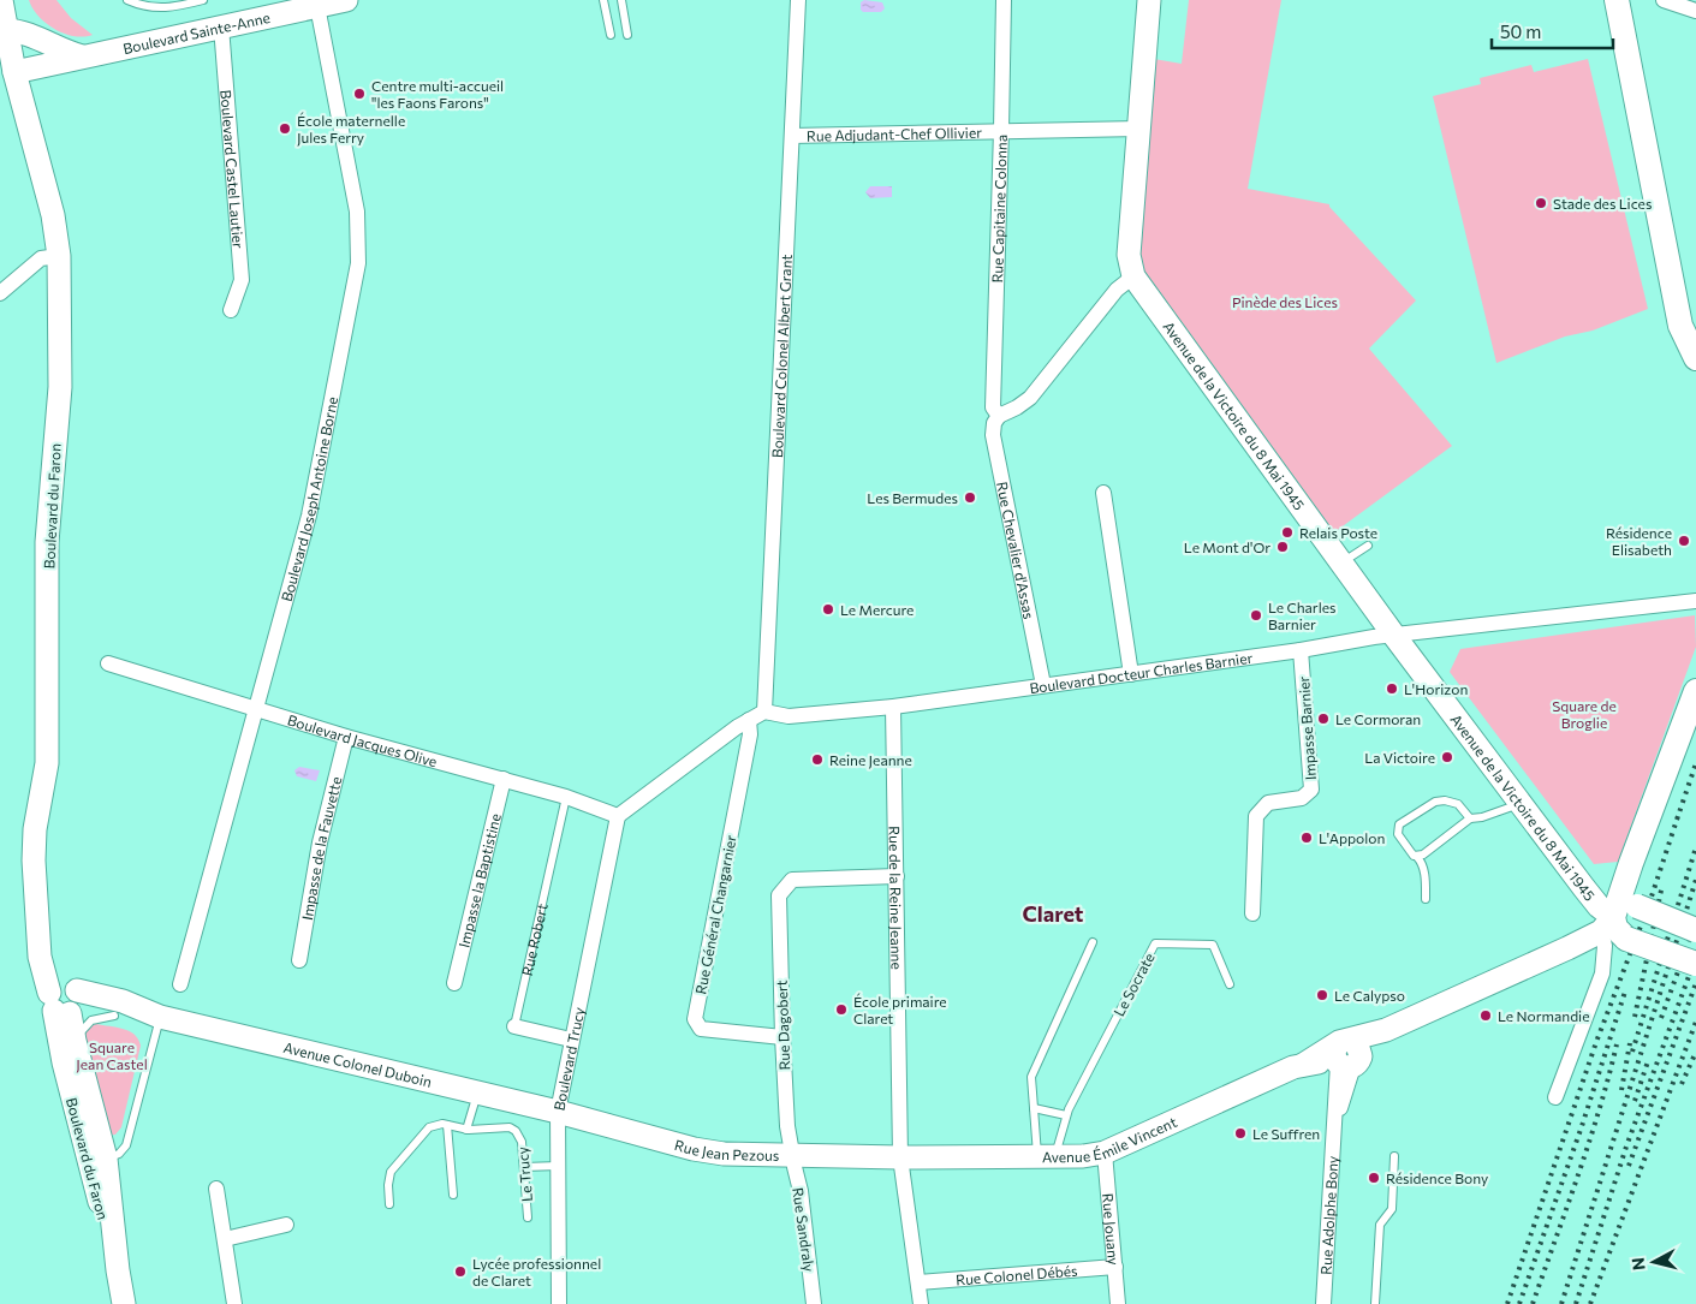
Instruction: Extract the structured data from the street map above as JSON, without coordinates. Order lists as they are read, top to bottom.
{
  "streets": {
    "street": [
      "Boulevard Sainte-Anne",
      "Rue Adjudant-Chef Ollivier",
      "Boulevard Castel Lautier",
      "Rue Capitaine Colonna",
      "Boulevard Colonel Albert Grant",
      "Avenue de la Victoire du 8 Mai 1945",
      "Boulevard Joseph Antoine Borne",
      "Boulevard du Faron",
      "Rue Chevalier d'Assas",
      "Boulevard Docteur Charles Barnier",
      "Impasse Barnier",
      "Boulevard Jacques Olive",
      "Impasse de la Fauvette",
      "Impasse la Baptistine",
      "Rue de la Reine Jeanne",
      "Rue Général Changarnier",
      "Rue Robert",
      "Rue Dagobert",
      "Boulevard Trucy",
      "Avenue Colonel Duboin",
      "Avenue Émile Vincent",
      "Rue Jean Pezous",
      "Rue Adolphe Bony",
      "Rue Jouany",
      "Rue Sandraly",
      "Rue Colonel Débés"
    ],
    "lane": ["Le Socrate", "Le Trucy"]
  },
  "crossings": [
    ["Boulevard Sainte-Anne", "Boulevard Castel Lautier"],
    ["Boulevard Sainte-Anne", "Boulevard Joseph Antoine Borne"],
    ["Boulevard Sainte-Anne", "Boulevard du Faron"],
    ["Rue Adjudant-Chef Ollivier", "Rue Capitaine Colonna"],
    ["Rue Adjudant-Chef Ollivier", "Boulevard Colonel Albert Grant"],
    ["Rue Adjudant-Chef Ollivier", "Avenue de la Victoire du 8 Mai 1945"],
    ["Rue Capitaine Colonna", "Rue Chevalier d'Assas"],
    ["Boulevard Colonel Albert Grant", "Boulevard Docteur Charles Barnier"],
    ["Avenue de la Victoire du 8 Mai 1945", "Boulevard Docteur Charles Barnier"],
    ["Avenue de la Victoire du 8 Mai 1945", "Avenue Émile Vincent"],
    ["Boulevard Joseph Antoine Borne", "Boulevard Jacques Olive"],
    ["Boulevard du Faron", "Avenue Colonel Duboin"],
    ["Rue Chevalier d'Assas", "Boulevard Docteur Charles Barnier"],
    ["Boulevard Docteur Charles Barnier", "Impasse Barnier"],
    ["Boulevard Docteur Charles Barnier", "Rue de la Reine Jeanne"],
    ["Boulevard Jacques Olive", "Impasse de la Fauvette"],
    ["Boulevard Jacques Olive", "Impasse la Baptistine"],
    ["Boulevard Jacques Olive", "Rue Robert"],
    ["Boulevard Jacques Olive", "Boulevard Trucy"],
    ["Rue de la Reine Jeanne", "Rue Dagobert"],
    ["Rue de la Reine Jeanne", "Avenue Émile Vincent"],
    ["Rue de la Reine Jeanne", "Rue Jean Pezous"],
    ["Rue de la Reine Jeanne", "Rue Colonel Débés"],
    ["Rue Général Changarnier", "Rue Dagobert"],
    ["Rue Robert", "Boulevard Trucy"],
    ["Rue Dagobert", "Rue Jean Pezous"],
    ["Rue Dagobert", "Rue Sandraly"],
    ["Boulevard Trucy", "Avenue Colonel Duboin"],
    ["Boulevard Trucy", "Rue Jean Pezous"],
    ["Avenue Colonel Duboin", "Rue Jean Pezous"],
    ["Avenue Émile Vincent", "Rue Jean Pezous"],
    ["Avenue Émile Vincent", "Rue Adolphe Bony"],
    ["Avenue Émile Vincent", "Rue Jouany"],
    ["Rue Jean Pezous", "Rue Sandraly"],
    ["Rue Jouany", "Rue Colonel Débés"]
  ],
  "districts": ["Claret"],
  "parks": ["Pinède des Lices", "Square de Broglie", "Square Jean Castel"],
  "places": [
    "Centre multi-accueil \"les Faons Farons\"",
    "École maternelle Jules Ferry",
    "Stade des Lices",
    "Les Bermudes",
    "Relais Poste",
    "Résidence Elisabeth",
    "Le Mont d'Or",
    "Le Mercure",
    "Le Charles Barnier",
    "L'Horizon",
    "Le Cormoran",
    "La Victoire",
    "Reine Jeanne",
    "L'Appolon",
    "Le Calypso",
    "École primaire Claret",
    "Le Normandie",
    "Le Suffren",
    "Résidence Bony",
    "Lycée professionnel de Claret"
  ],
  "scale_bar": "50 m",
  "north": "left"
}
